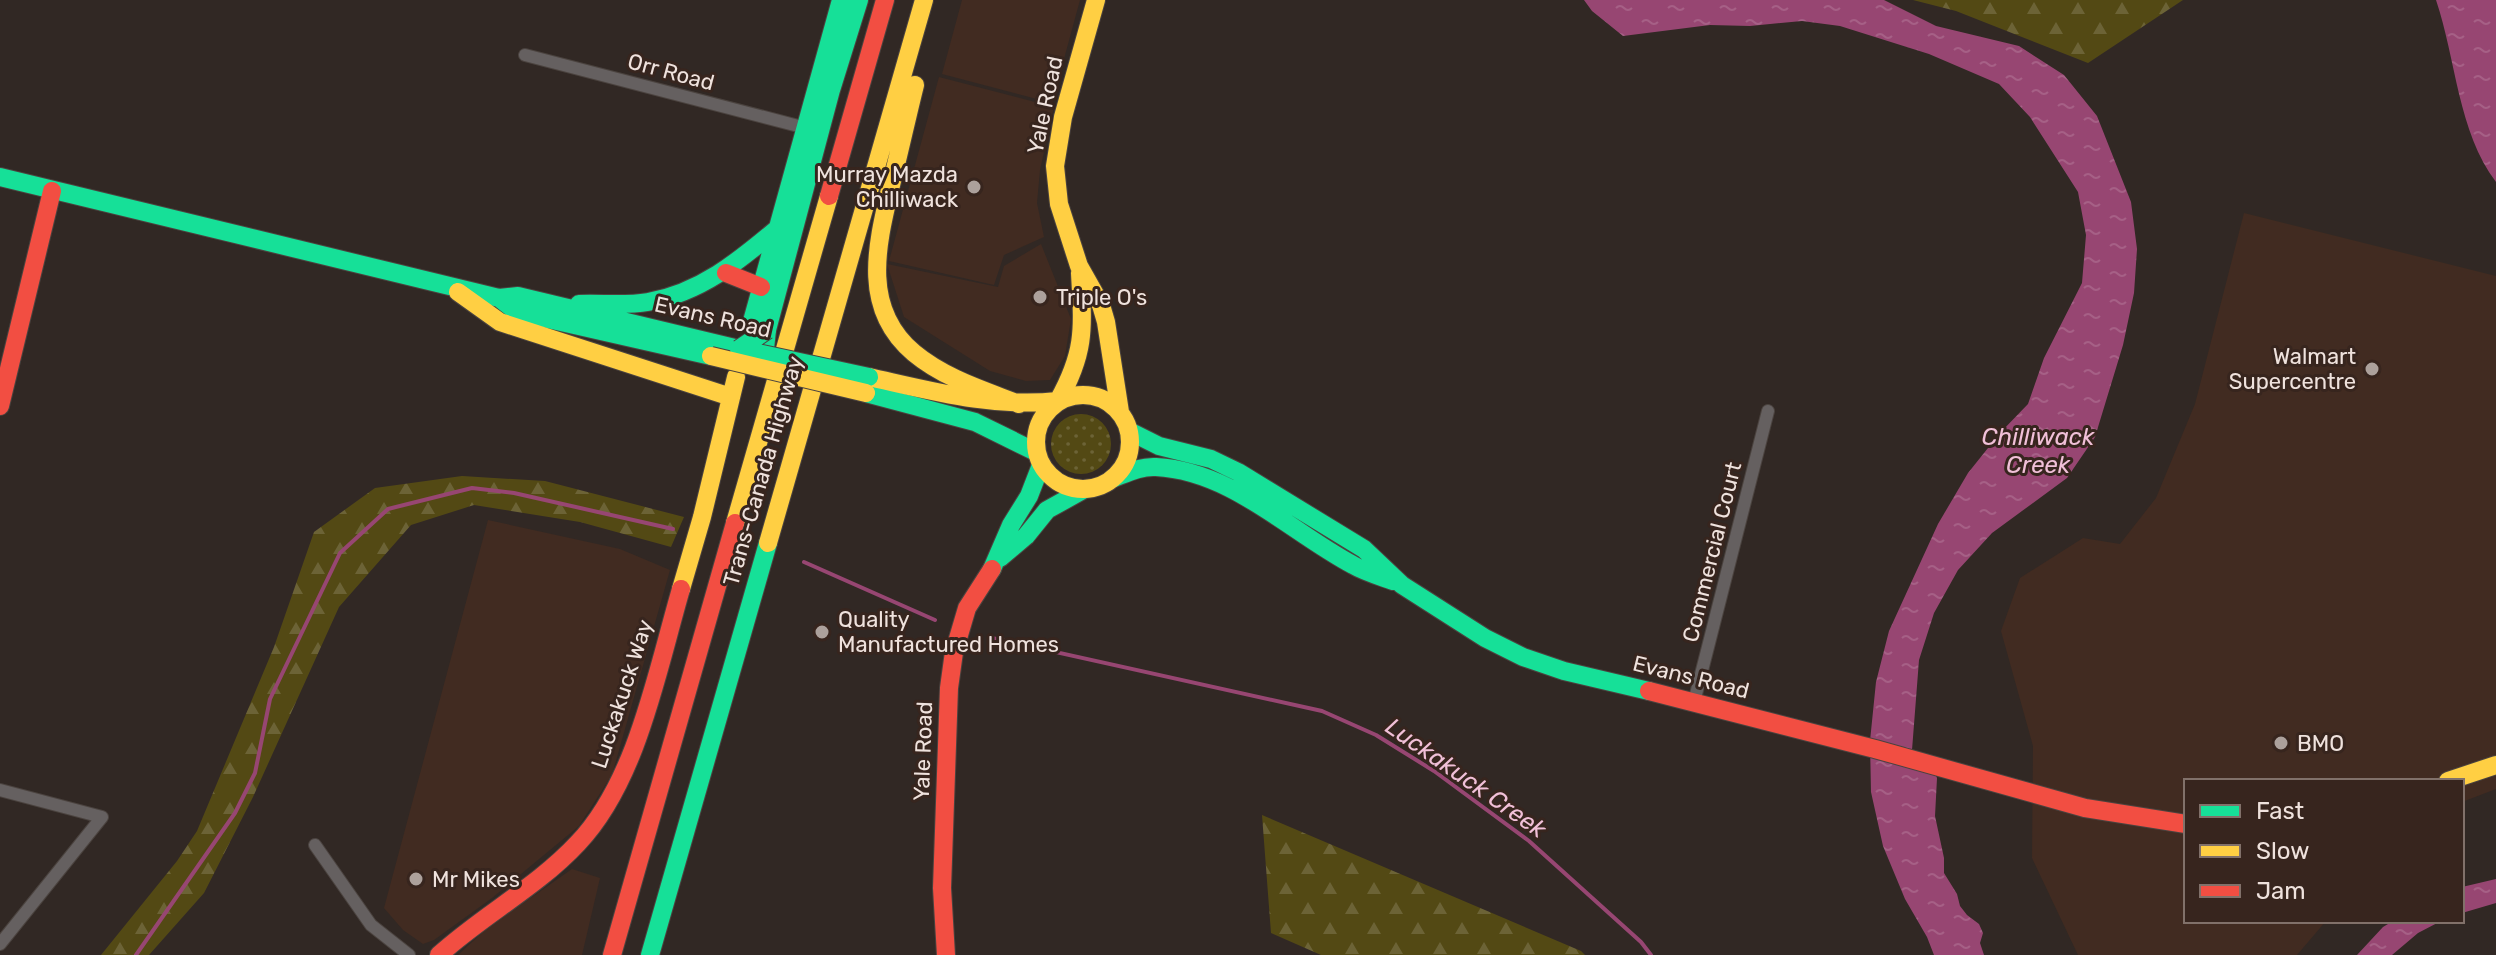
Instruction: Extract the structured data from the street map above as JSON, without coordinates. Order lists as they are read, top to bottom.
{
  "streets": {
    "main road": [
      "Yale Road",
      "Evans Road",
      "Trans-Canada Highway",
      "Luckakuck Way"
    ],
    "street": ["Orr Road", "Commercial Court"]
  },
  "crossings": [
    ["Yale Road", "Evans Road"],
    ["Evans Road", "Commercial Court"]
  ],
  "water": ["Chilliwack Creek", "Luckakuck Creek"],
  "places": [
    "Murray Mazda Chilliwack",
    "Triple O's",
    "Walmart Supercentre",
    "Quality Manufactured Homes",
    "BMO",
    "Mr Mikes"
  ],
  "legend": ["Fast", "Slow", "Jam"]
}
